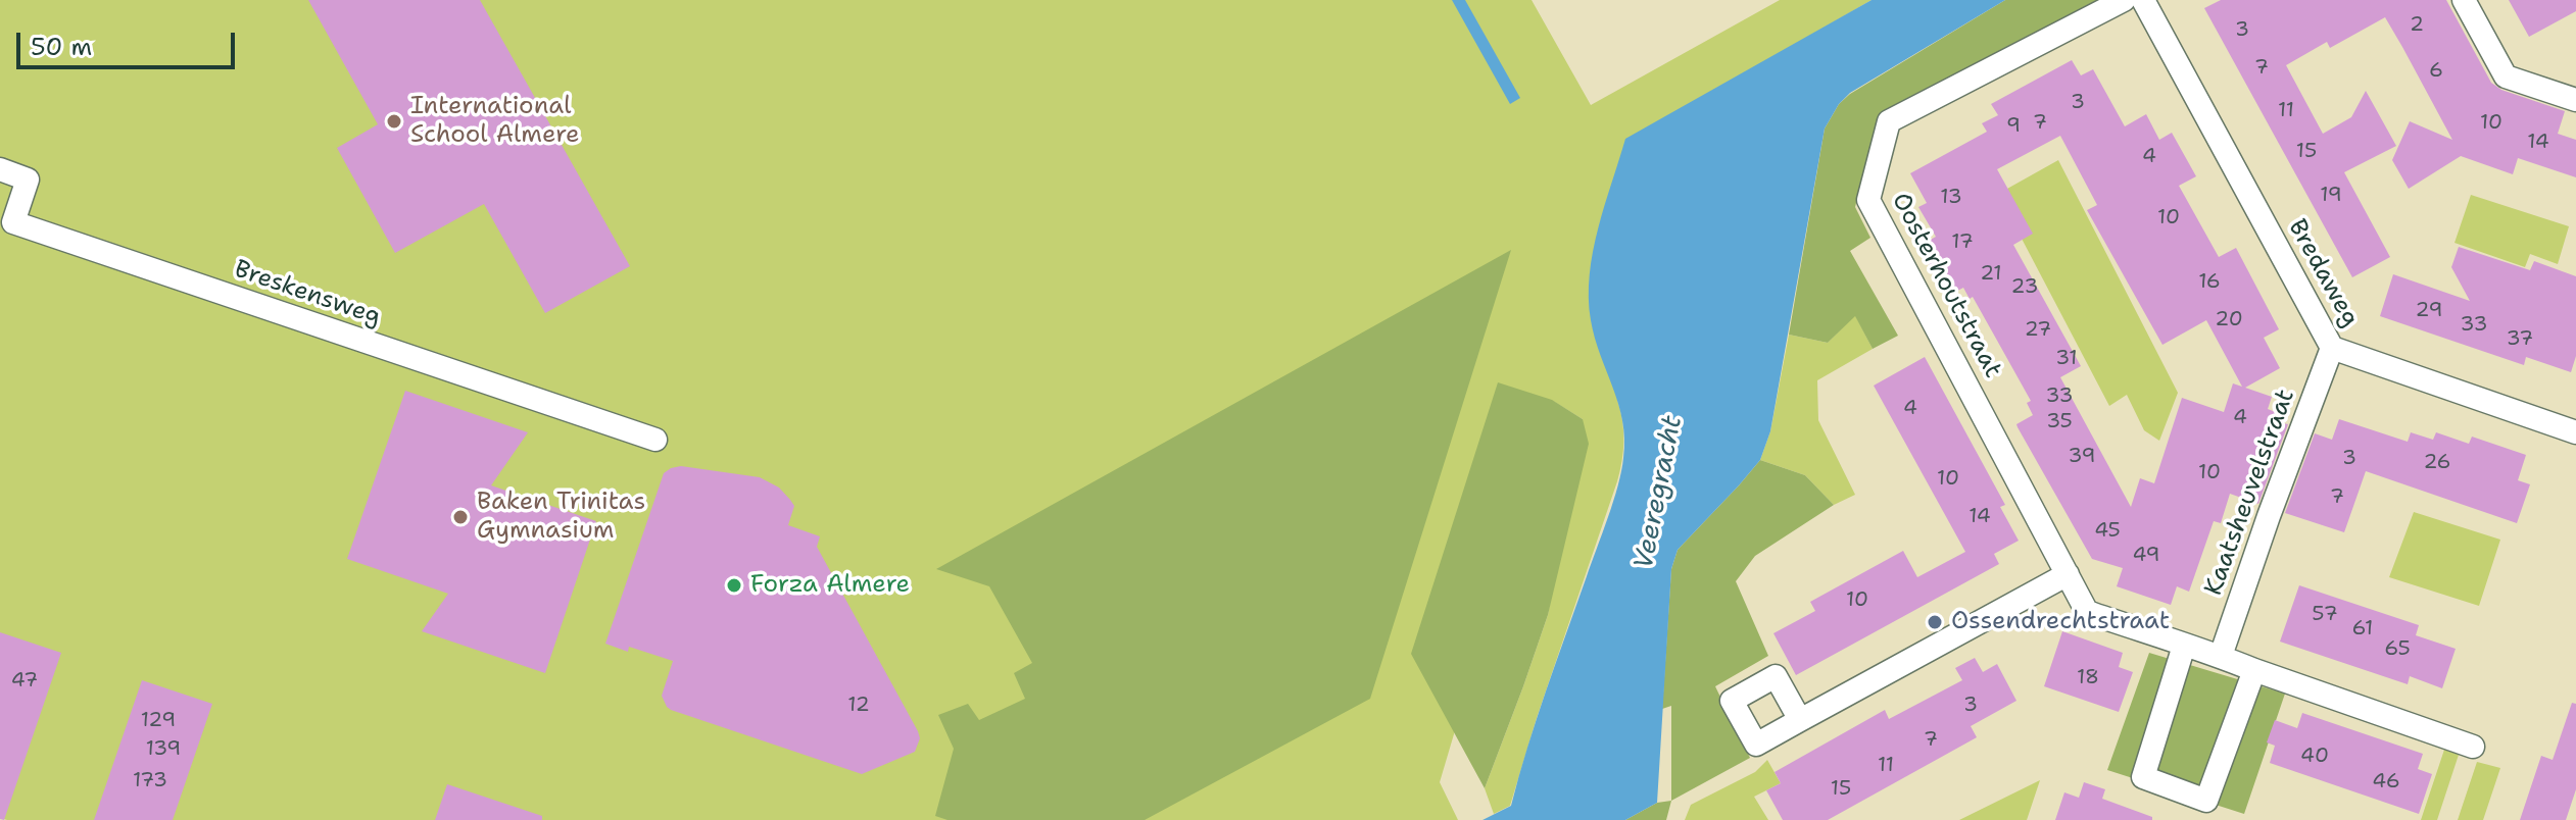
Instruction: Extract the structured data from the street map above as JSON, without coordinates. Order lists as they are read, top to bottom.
{
  "streets": {
    "street": [
      "Bredaweg",
      "Oosterhoutstraat",
      "Breskensweg",
      "Kaatsheuvelstraat"
    ]
  },
  "crossings": [
    ["Bredaweg", "Kaatsheuvelstraat"],
    ["Oosterhoutstraat", "Kaatsheuvelstraat"]
  ],
  "water": ["Veeregracht"],
  "places": [
    "International School Almere",
    "Baken Trinitas Gymnasium",
    "Forza Almere",
    "Ossendrechtstraat"
  ],
  "house_numbers": [
    "2",
    "3",
    "7",
    "6",
    "3",
    "11",
    "7",
    "10",
    "9",
    "14",
    "15",
    "4",
    "19",
    "13",
    "10",
    "17",
    "21",
    "16",
    "23",
    "29",
    "20",
    "33",
    "27",
    "37",
    "31",
    "33",
    "4",
    "4",
    "35",
    "39",
    "3",
    "26",
    "10",
    "10",
    "7",
    "14",
    "45",
    "49",
    "10",
    "57",
    "61",
    "65",
    "18",
    "47",
    "12",
    "3",
    "129",
    "7",
    "139",
    "40",
    "11",
    "173",
    "46",
    "15"
  ],
  "scale_bar": "50 m"
}
